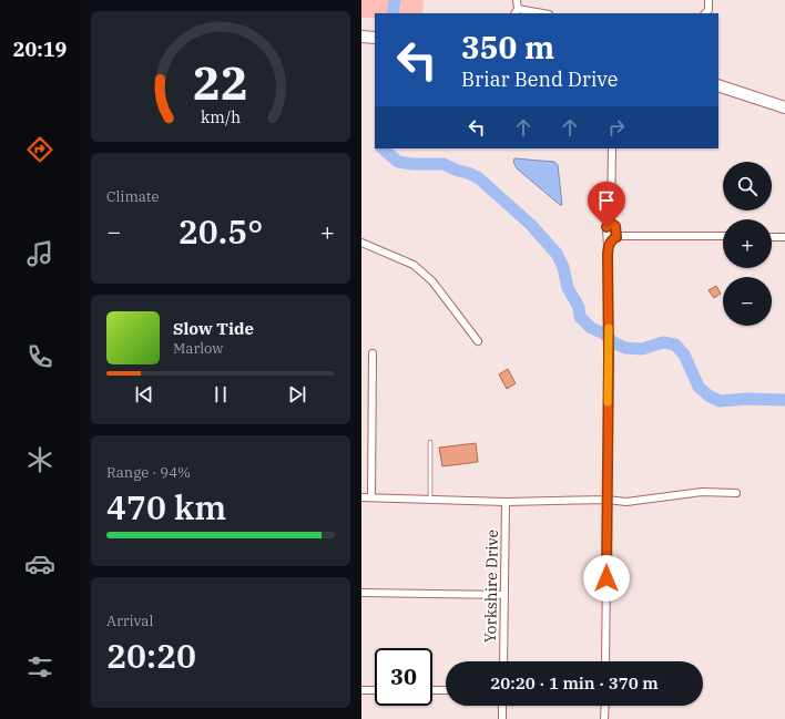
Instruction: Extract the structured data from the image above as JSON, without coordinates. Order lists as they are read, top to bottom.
{
  "streets": {
    "street": ["Yorkshire Drive"]
  },
  "page": {
    "tabs": "20:19",
    "turn": ["350 m", "Briar Bend Drive"],
    "tile": [
      "Climate",
      ["Range · 94%", "470 km"],
      ["Arrival", "20:20"]
    ],
    "map_buttons": ["+", "−"],
    "heat": ["−", "20.5°", "+"],
    "song": ["Slow Tide", "Marlow"],
    "limit": "30",
    "trip": "20:20 · 1 min · 370 m",
    "gauge": ["22", "km/h"]
  }
}
